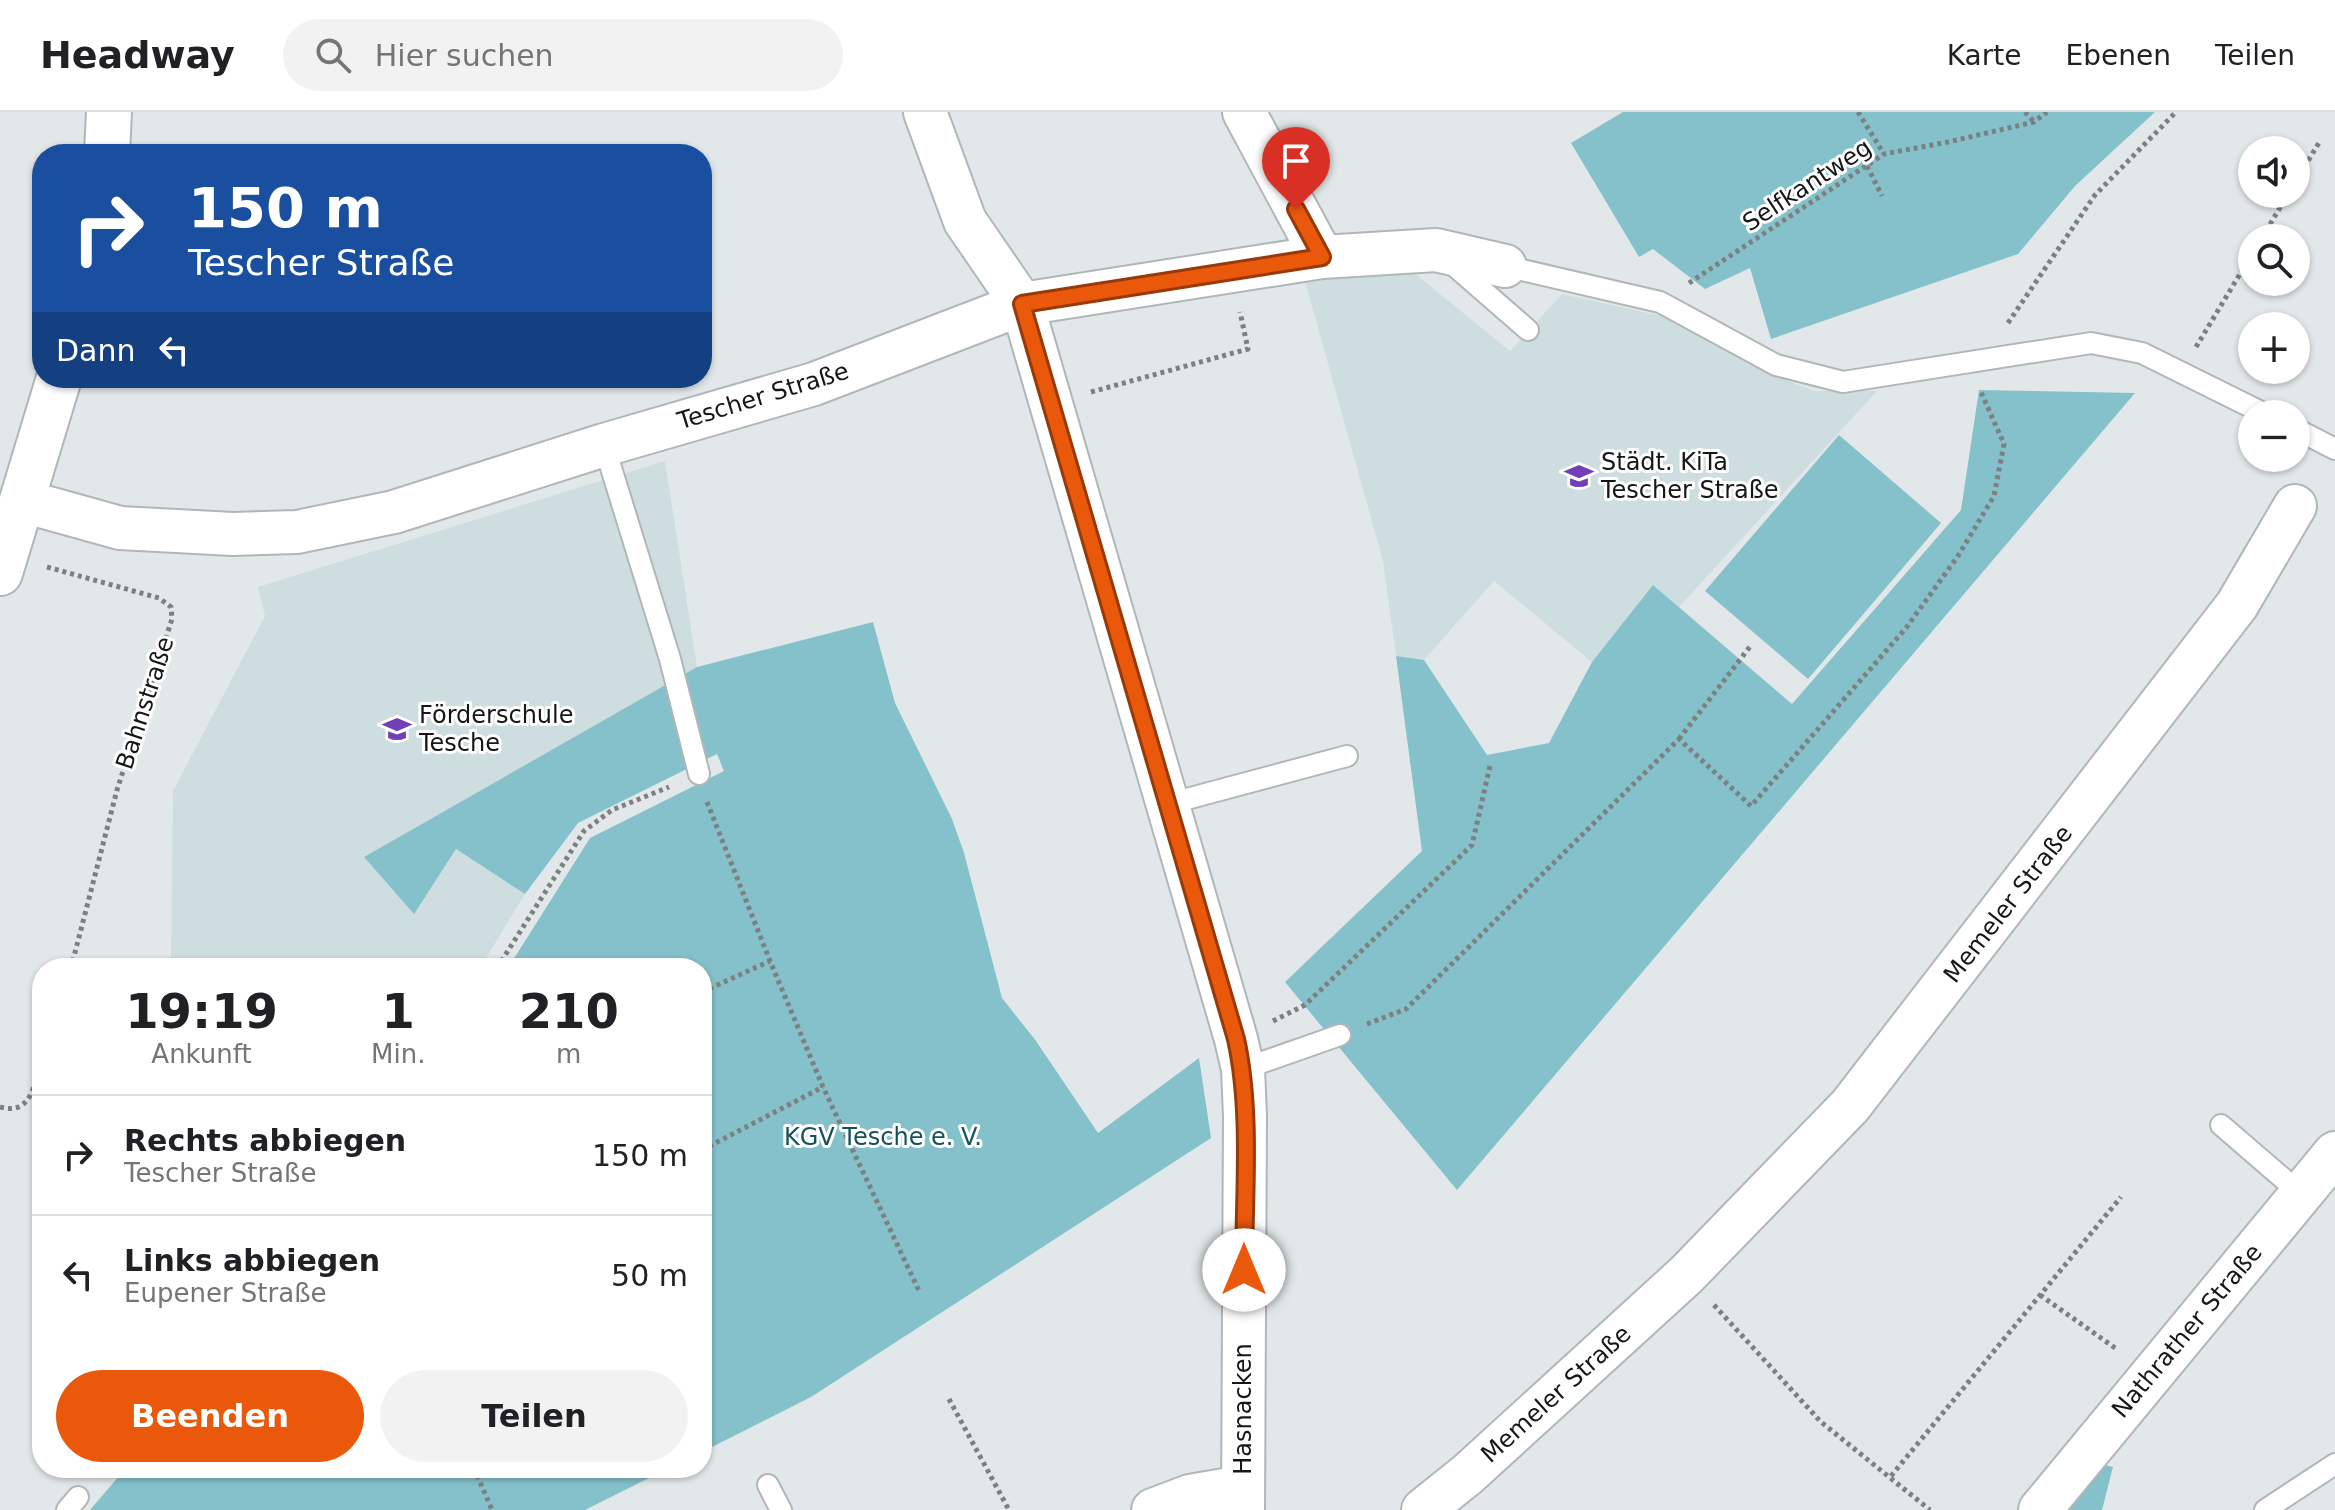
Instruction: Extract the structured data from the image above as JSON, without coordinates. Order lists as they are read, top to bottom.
{
  "streets": {
    "street": [
      "Tescher Straße",
      "Memeler Straße",
      "Nathrather Straße",
      "Hasnacken"
    ],
    "path": ["Selfkantweg", "Bahnstraße"]
  },
  "crossings": [
    ["Tescher Straße", "Hasnacken"]
  ],
  "parks": ["KGV Tesche e. V."],
  "places": {
    "school or university": ["Städt. KiTa Tescher Straße", "Förderschule Tesche"]
  },
  "page": {
    "header": "Headway",
    "search": "Hier suchen",
    "nav": ["Karte", "Ebenen", "Teilen"],
    "map_buttons": ["+", "−"],
    "turn": ["150 m", "Tescher Straße"],
    "then": "Dann",
    "eta": [
      "19:19",
      "Ankunft",
      "1",
      "Min.",
      "210",
      "m"
    ],
    "list": [
      {
        "name": "Rechts abbiegen",
        "note": "Tescher Straße",
        "value": "150 m"
      },
      {
        "name": "Links abbiegen",
        "note": "Eupener Straße",
        "value": "50 m"
      }
    ],
    "buttons": ["Beenden", "Teilen"]
  }
}
